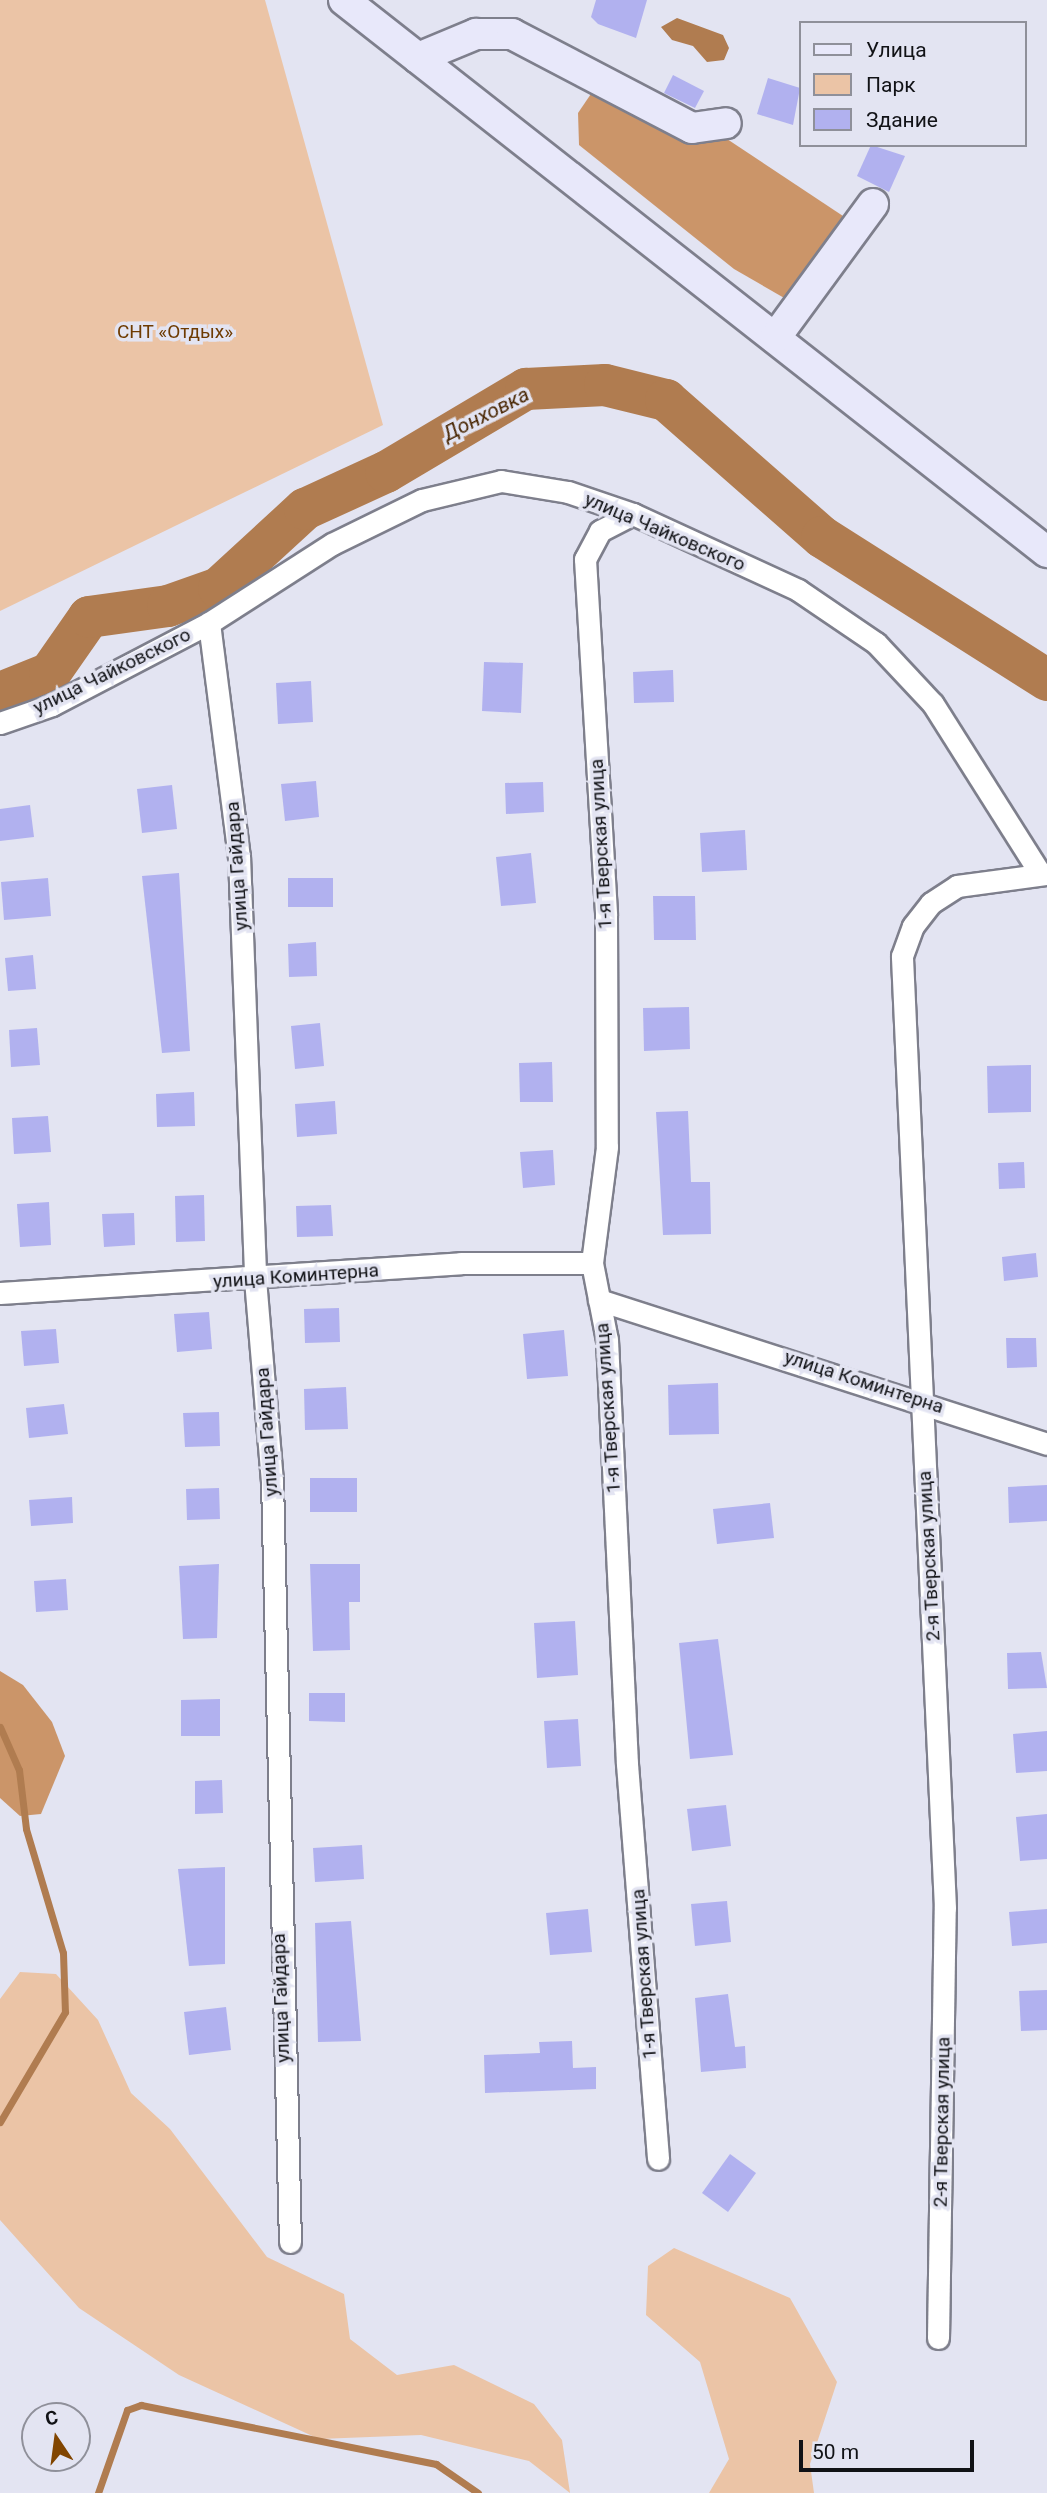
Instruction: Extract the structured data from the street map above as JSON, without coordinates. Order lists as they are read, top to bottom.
{
  "streets": {
    "street": [
      "улица Чайковского",
      "1-я Тверская улица",
      "улица Гайдара",
      "улица Коминтерна",
      "2-я Тверская улица"
    ]
  },
  "crossings": [
    ["улица Чайковского", "1-я Тверская улица"],
    ["улица Чайковского", "улица Гайдара"],
    ["улица Чайковского", "2-я Тверская улица"],
    ["1-я Тверская улица", "улица Коминтерна"],
    ["улица Гайдара", "улица Коминтерна"],
    ["улица Коминтерна", "2-я Тверская улица"]
  ],
  "water": ["Донховка"],
  "parks": ["СНТ «Отдых»"],
  "legend": ["Улица", "Парк", "Здание"],
  "scale_bar": "50 m",
  "north": "top"
}
